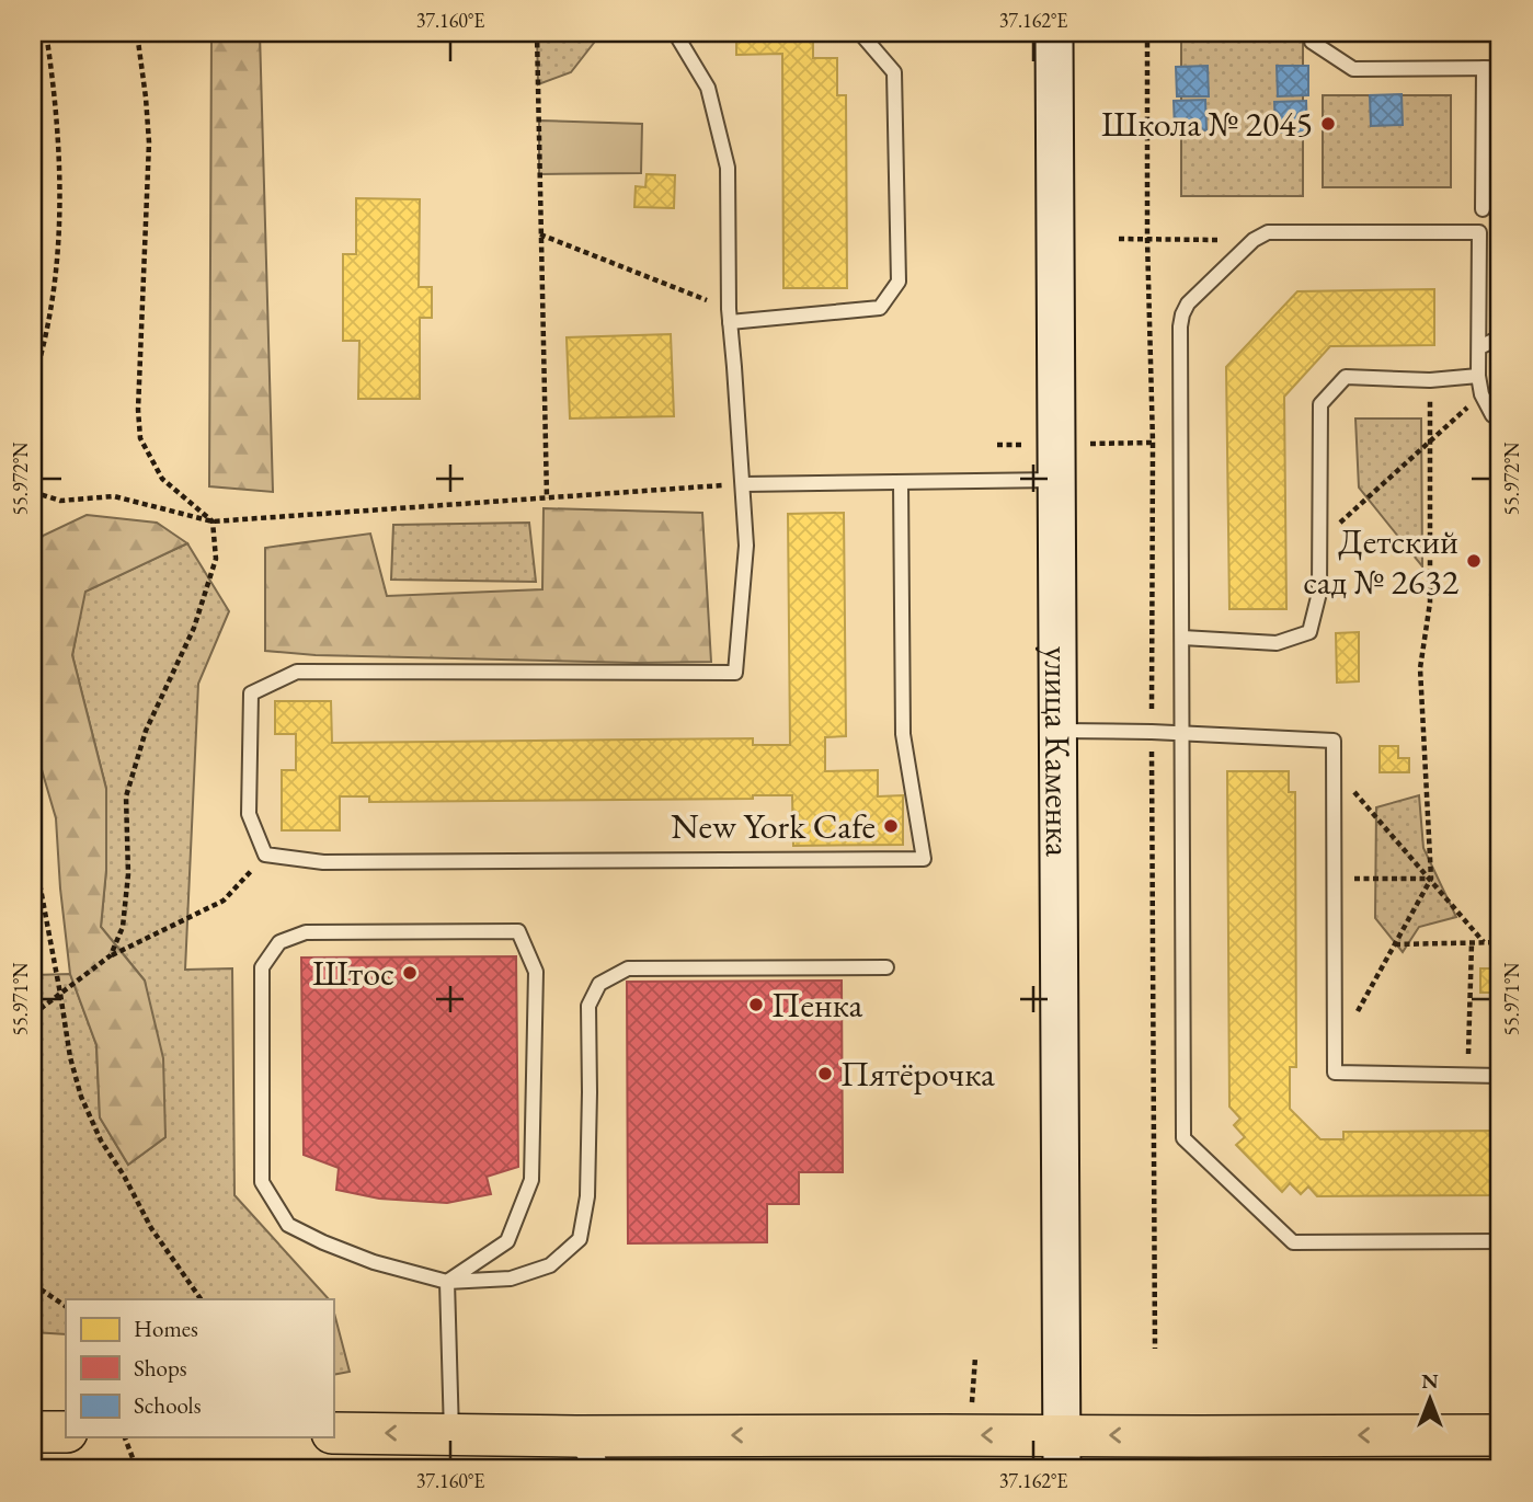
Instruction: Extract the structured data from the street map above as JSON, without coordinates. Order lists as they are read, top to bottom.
{
  "streets": {
    "main road": ["улица Каменка"]
  },
  "places": [
    "Школа № 2045",
    "Детский сад № 2632",
    "New York Cafe",
    "Штос",
    "Пенка",
    "Пятёрочка"
  ],
  "legend": ["Homes", "Shops", "Schools"],
  "north": "top",
  "coordinates": [
    "37.160°E",
    "37.162°E",
    "55.972°N",
    "55.971°N"
  ]
}
